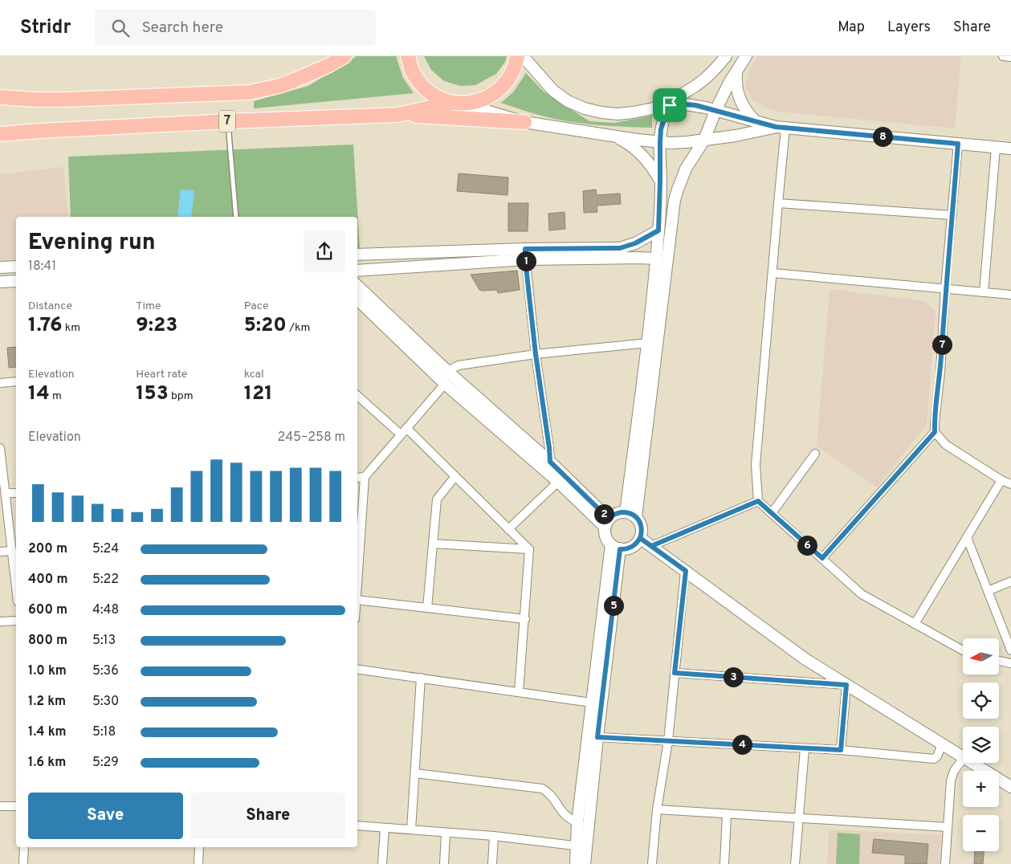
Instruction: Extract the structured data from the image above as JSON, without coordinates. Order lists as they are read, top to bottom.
{
  "streets": {
    "highway": ["7"]
  },
  "north": "left",
  "page": {
    "header": "Stridr",
    "search": "Search here",
    "nav": ["Map", "Layers", "Share"],
    "pins": [
      "8",
      "1",
      "7",
      "2",
      "6",
      "5",
      "3",
      "4"
    ],
    "heading": ["Evening run", "18:41"],
    "stats": [
      ["Distance", "1.76 km"],
      ["Time", "9:23"],
      ["Pace", "5:20 /km"],
      ["Elevation", "14 m"],
      ["Heart rate", "153 bpm"],
      ["kcal", "121"]
    ],
    "chart": ["Elevation", "245–258 m"],
    "list": [
      {
        "name": "200 m",
        "note": "5:24"
      },
      {
        "name": "400 m",
        "note": "5:22"
      },
      {
        "name": "600 m",
        "note": "4:48"
      },
      {
        "name": "800 m",
        "note": "5:13"
      },
      {
        "name": "1.0 km",
        "note": "5:36"
      },
      {
        "name": "1.2 km",
        "note": "5:30"
      },
      {
        "name": "1.4 km",
        "note": "5:18"
      },
      {
        "name": "1.6 km",
        "note": "5:29"
      }
    ],
    "map_buttons": ["+", "−"],
    "buttons": ["Save", "Share"]
  }
}
